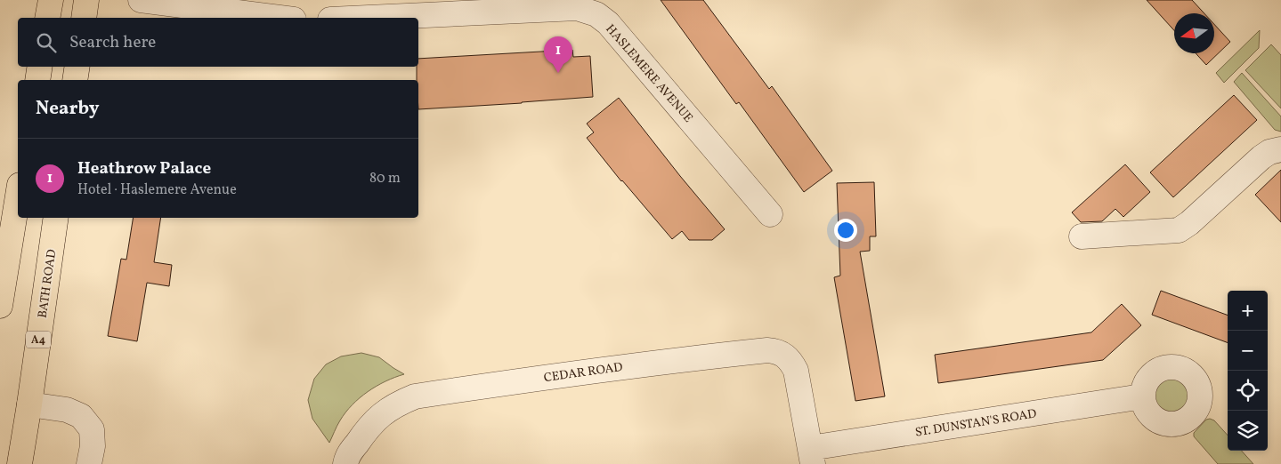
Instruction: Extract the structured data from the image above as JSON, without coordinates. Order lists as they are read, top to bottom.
{
  "streets": {
    "highway": ["BATH ROAD", "A4"],
    "street": ["HASLEMERE AVENUE", "CEDAR ROAD", "ST. DUNSTAN'S ROAD"]
  },
  "crossings": [
    ["CEDAR ROAD", "ST. DUNSTAN'S ROAD"]
  ],
  "north": "left",
  "page": {
    "search": "Search here",
    "pins": "1",
    "heading": "Nearby",
    "list": [
      {
        "mark": "1",
        "name": "Heathrow Palace",
        "note": "Hotel · Haslemere Avenue",
        "value": "80 m"
      }
    ],
    "map_buttons": ["+", "−"]
  }
}
